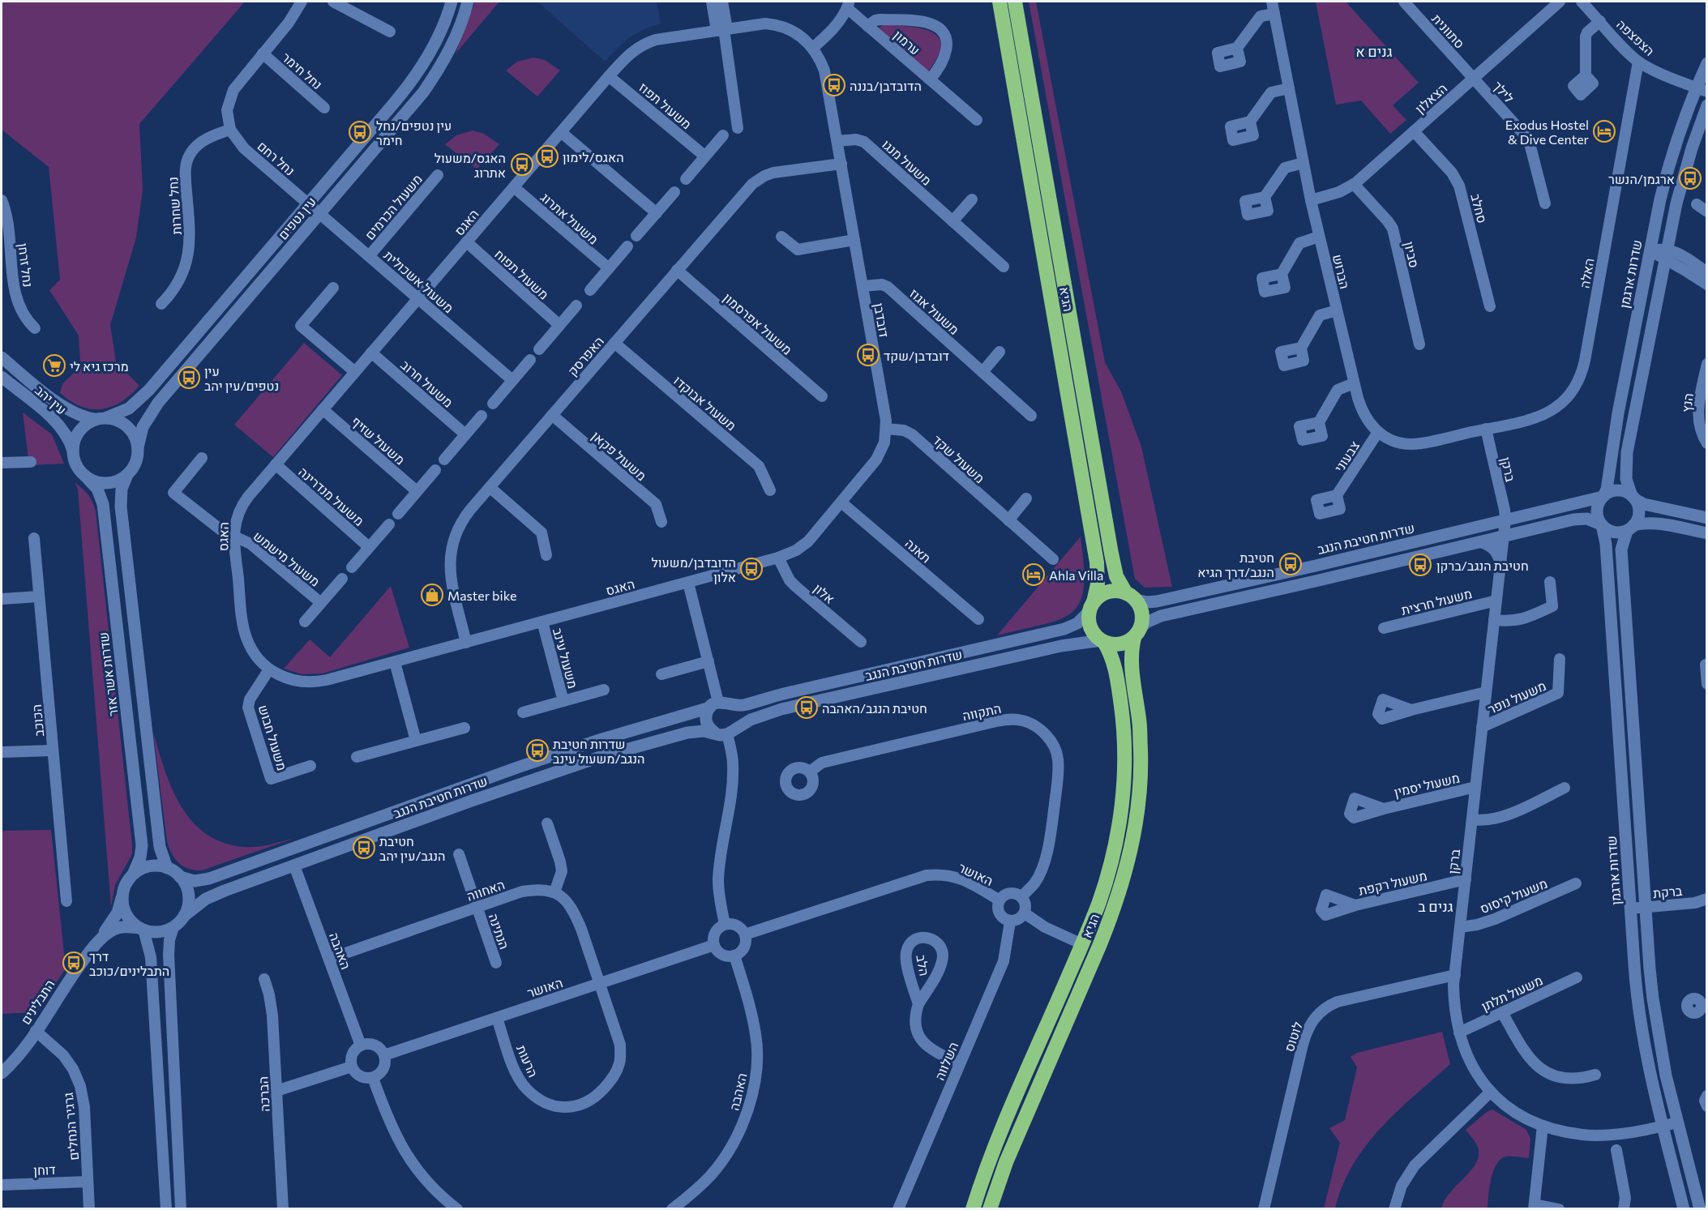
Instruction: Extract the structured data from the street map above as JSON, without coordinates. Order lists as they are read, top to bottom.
{
  "streets": {
    "highway": ["הגיא"],
    "street": [
      "סתוונית",
      "הצפצפה",
      "ערמון",
      "נחל חימר",
      "לילך",
      "הצאלון",
      "משעול תפוז",
      "נחל רחם",
      "משעול מנגו",
      "נחל שחרות",
      "משעול הכרמים",
      "סחלב",
      "עין נטפים",
      "משעול אתרוג",
      "האגס",
      "סביון",
      "נחל זרחן",
      "הברוש",
      "האלה",
      "משעול תפוח",
      "שדרות ארגמן",
      "משעול אשכולית",
      "משעול אגוז",
      "דובדבן",
      "משעול אפרסמון",
      "האפרסק",
      "משעול חרוב",
      "עין יהב",
      "משעול אבוקדו",
      "הנץ",
      "משעול שזיף",
      "משעול פקאן",
      "צבעוני",
      "משעול שקד",
      "ברקן",
      "משעול מנדרינה",
      "שדרות חטיבת הנגב",
      "תאנה",
      "משעול מישמש",
      "אלון",
      "משעול חרצית",
      "משעול עינב",
      "שדרות אשר אזר",
      "משעול נופר",
      "התקווה",
      "הכוכב",
      "משעול חבוש",
      "משעול יסמין",
      "האושר",
      "משעול רקפת",
      "האחווה",
      "ברקת",
      "משעול קיסוס",
      "הנתינה",
      "האהבה",
      "הלב",
      "משעול תלתן",
      "התבלינים",
      "לוטוס",
      "הרעות",
      "השלווה",
      "הברכה",
      "גרגיר הנחלים",
      "דוחן"
    ]
  },
  "crossings": [
    ["סתוונית", "לילך"],
    ["סתוונית", "הצאלון"],
    ["הצפצפה", "האלה"],
    ["הצפצפה", "שדרות ארגמן"],
    ["לילך", "הצאלון"],
    ["הצאלון", "סחלב"],
    ["הצאלון", "סביון"],
    ["הצאלון", "הברוש"],
    ["משעול תפוז", "האגס"],
    ["נחל רחם", "נחל שחרות"],
    ["נחל רחם", "עין נטפים"],
    ["נחל רחם", "משעול אשכולית"],
    ["משעול מנגו", "דובדבן"],
    ["משעול הכרמים", "משעול אשכולית"],
    ["עין נטפים", "משעול אשכולית"],
    ["עין נטפים", "עין יהב"],
    ["עין נטפים", "שדרות אשר אזר"],
    ["משעול אתרוג", "האגס"],
    ["האגס", "משעול תפוח"],
    ["האגס", "משעול אשכולית"],
    ["האגס", "דובדבן"],
    ["האגס", "האפרסק"],
    ["האגס", "משעול חרוב"],
    ["האגס", "משעול שזיף"],
    ["האגס", "משעול מנדרינה"],
    ["האגס", "משעול מישמש"],
    ["האגס", "משעול עינב"],
    ["האגס", "משעול חבוש"],
    ["הברוש", "האלה"],
    ["הברוש", "צבעוני"],
    ["הברוש", "ברקן"],
    ["האלה", "ברקן"],
    ["שדרות ארגמן", "ברקן"],
    ["שדרות ארגמן", "שדרות חטיבת הנגב"],
    ["שדרות ארגמן", "ברקת"],
    ["הגיא", "שדרות חטיבת הנגב"],
    ["משעול אגוז", "דובדבן"],
    ["דובדבן", "האפרסק"],
    ["דובדבן", "משעול שקד"],
    ["דובדבן", "תאנה"],
    ["דובדבן", "אלון"],
    ["משעול אפרסמון", "האפרסק"],
    ["האפרסק", "משעול אבוקדו"],
    ["האפרסק", "משעול פקאן"],
    ["עין יהב", "שדרות אשר אזר"],
    ["ברקן", "שדרות חטיבת הנגב"],
    ["ברקן", "משעול חרצית"],
    ["ברקן", "משעול נופר"],
    ["ברקן", "משעול יסמין"],
    ["ברקן", "משעול רקפת"],
    ["ברקן", "משעול קיסוס"],
    ["ברקן", "משעול תלתן"],
    ["ברקן", "לוטוס"],
    ["שדרות חטיבת הנגב", "שדרות אשר אזר"],
    ["שדרות חטיבת הנגב", "האהבה"],
    ["שדרות חטיבת הנגב", "התבלינים"],
    ["שדרות אשר אזר", "התבלינים"],
    ["התקווה", "האושר"],
    ["התקווה", "השלווה"],
    ["האושר", "האהבה"],
    ["האושר", "הרעות"],
    ["האושר", "השלווה"],
    ["האחווה", "הנתינה"],
    ["האחווה", "האהבה"],
    ["הלב", "השלווה"],
    ["התבלינים", "גרגיר הנחלים"],
    ["גרגיר הנחלים", "דוחן"]
  ],
  "districts": ["גנים א", "גנים ב"],
  "places": {
    "bus stop": [
      "הדובדבן/בננה",
      "עין נטפים/נחל חימר",
      "האגס/לימון",
      "האגס/משעול אתרוג",
      "ארגמן/הנשר",
      "דובדבן/שקד",
      "עין נטפים/עין יהב",
      "חטיבת הנגב/דרך הגיא",
      "חטיבת הנגב/ברקן",
      "הדובדבן/משעול אלון",
      "חטיבת הנגב/האהבה",
      "שדרות חטיבת הנגב/משעול עינב",
      "חטיבת הנגב/עין יהב",
      "דרך התבלינים/כוכב"
    ],
    "hotel": ["Exodus Hostel & Dive Center", "Ahla Villa"],
    "supermarket": ["מרכז גיא לי"],
    "shop": ["Master bike"]
  }
}
